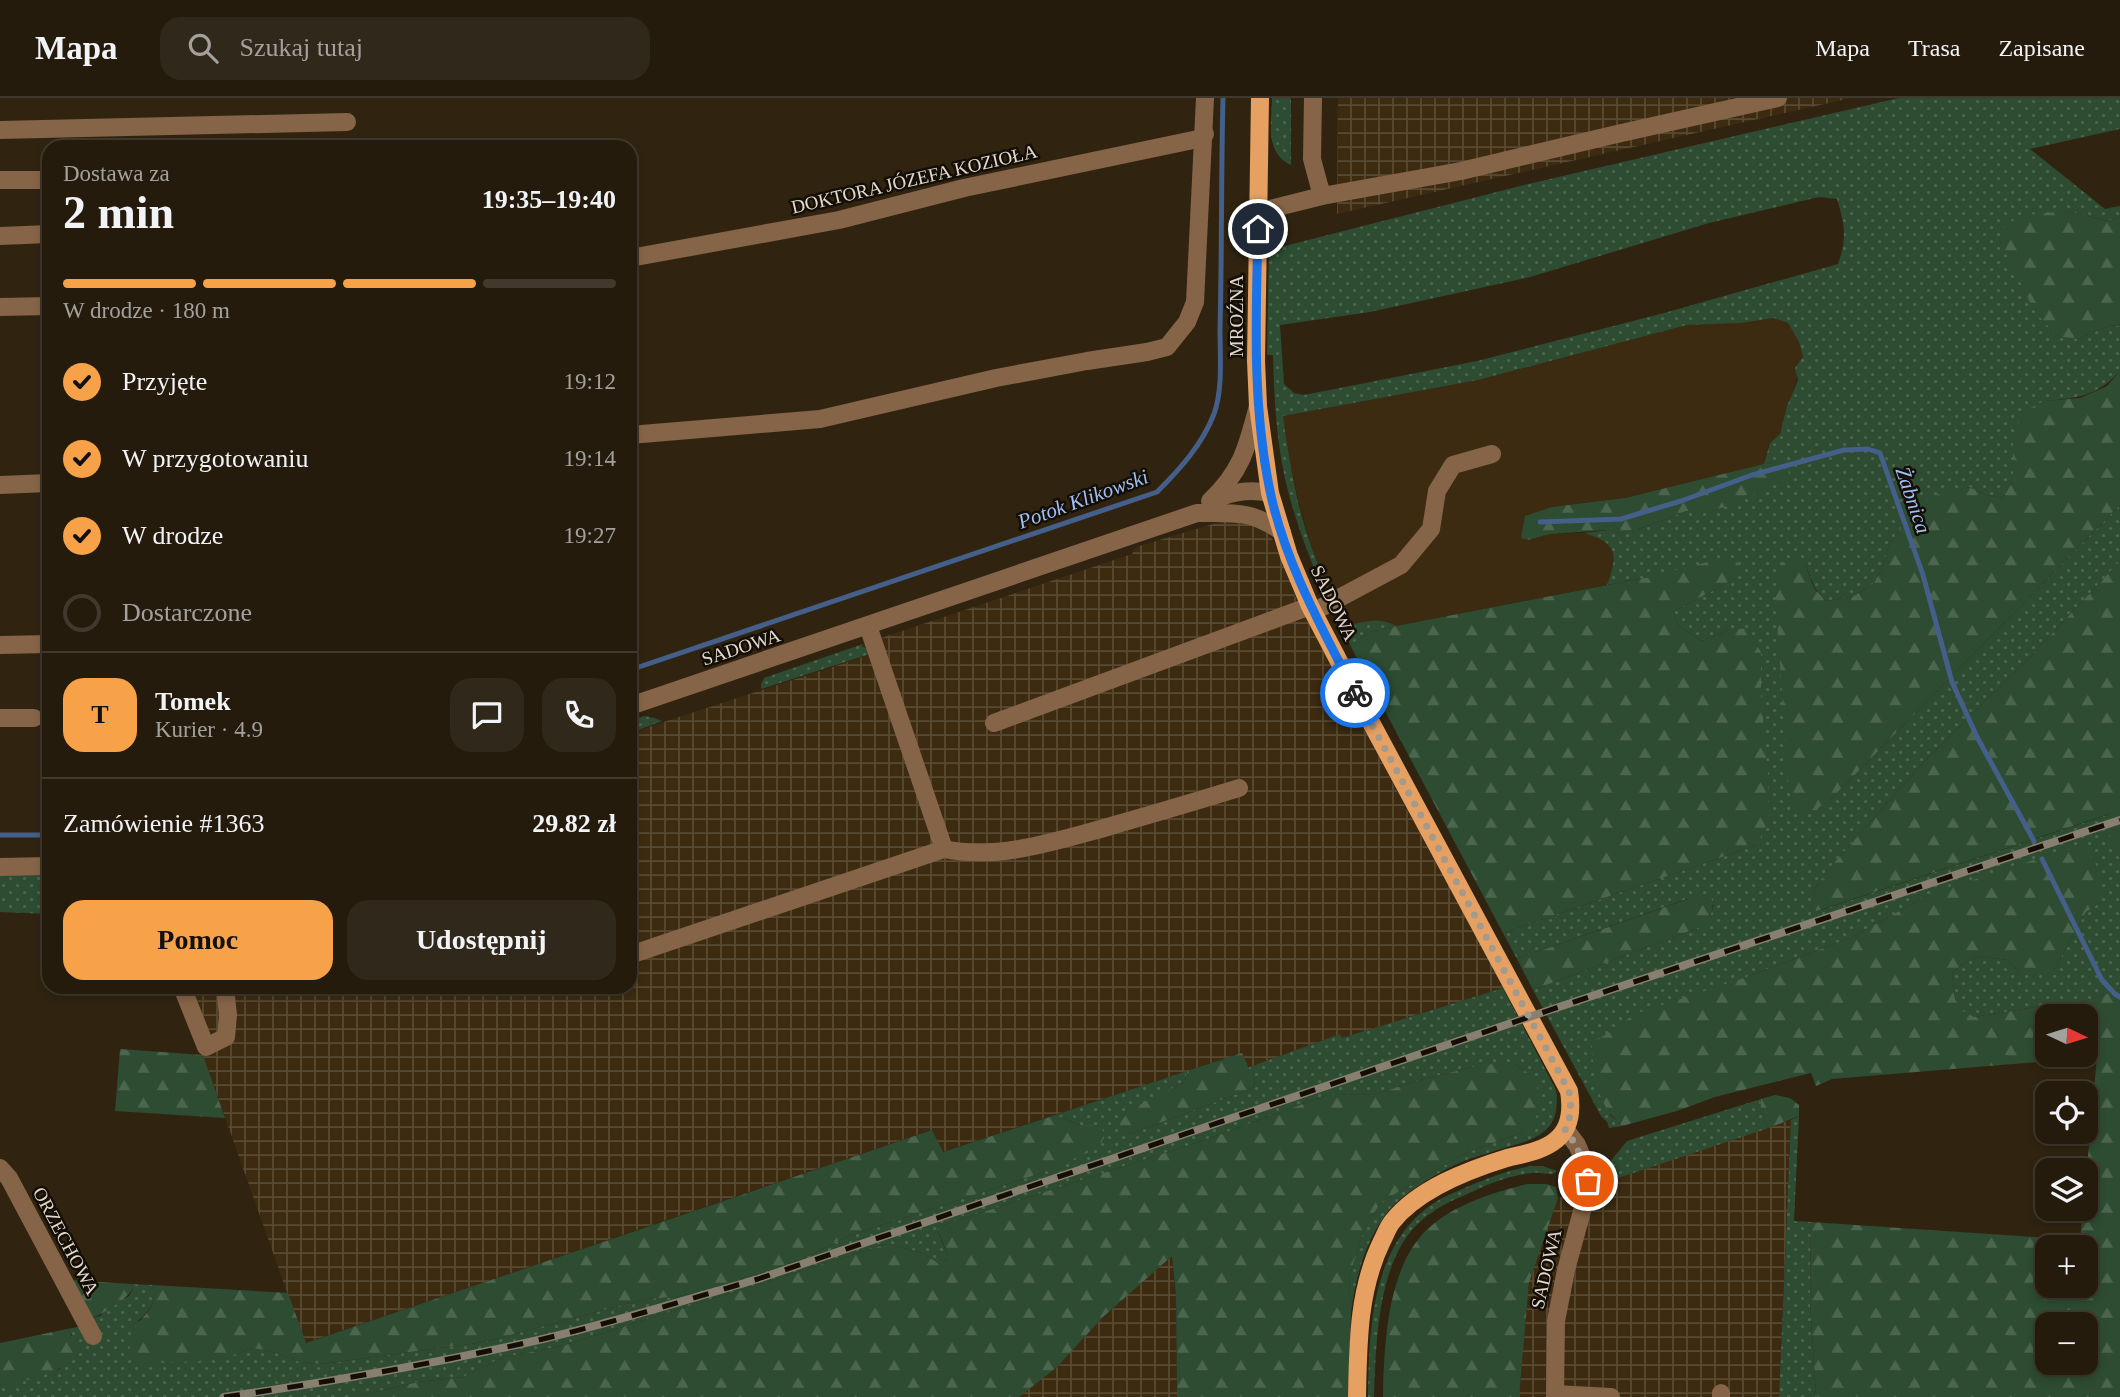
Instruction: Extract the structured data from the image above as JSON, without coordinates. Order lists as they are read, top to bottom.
{
  "streets": {
    "main road": ["MROŹNA", "SADOWA"],
    "street": ["DOKTORA JÓZEFA KOZIOŁA", "ORZECHOWA"]
  },
  "crossings": [
    ["MROŹNA", "SADOWA"]
  ],
  "water": ["Potok Klikowski", "Żabnica"],
  "north": "right",
  "page": {
    "header": "Mapa",
    "search": "Szukaj tutaj",
    "nav": ["Mapa", "Trasa", "Zapisane"],
    "heading": ["2 min", "Dostawa za", "19:35–19:40"],
    "panel": [
      "Tomek",
      "Kurier · 4.9",
      "Zamówienie #1363",
      "29.82 zł"
    ],
    "bar": "W drodze · 180 m",
    "list": [
      ["Przyjęte", "19:12"],
      ["W przygotowaniu", "19:14"],
      ["W drodze", "19:27"],
      "Dostarczone"
    ],
    "round": "T",
    "buttons": ["Pomoc", "Udostępnij"],
    "map_buttons": ["+", "−"]
  }
}
